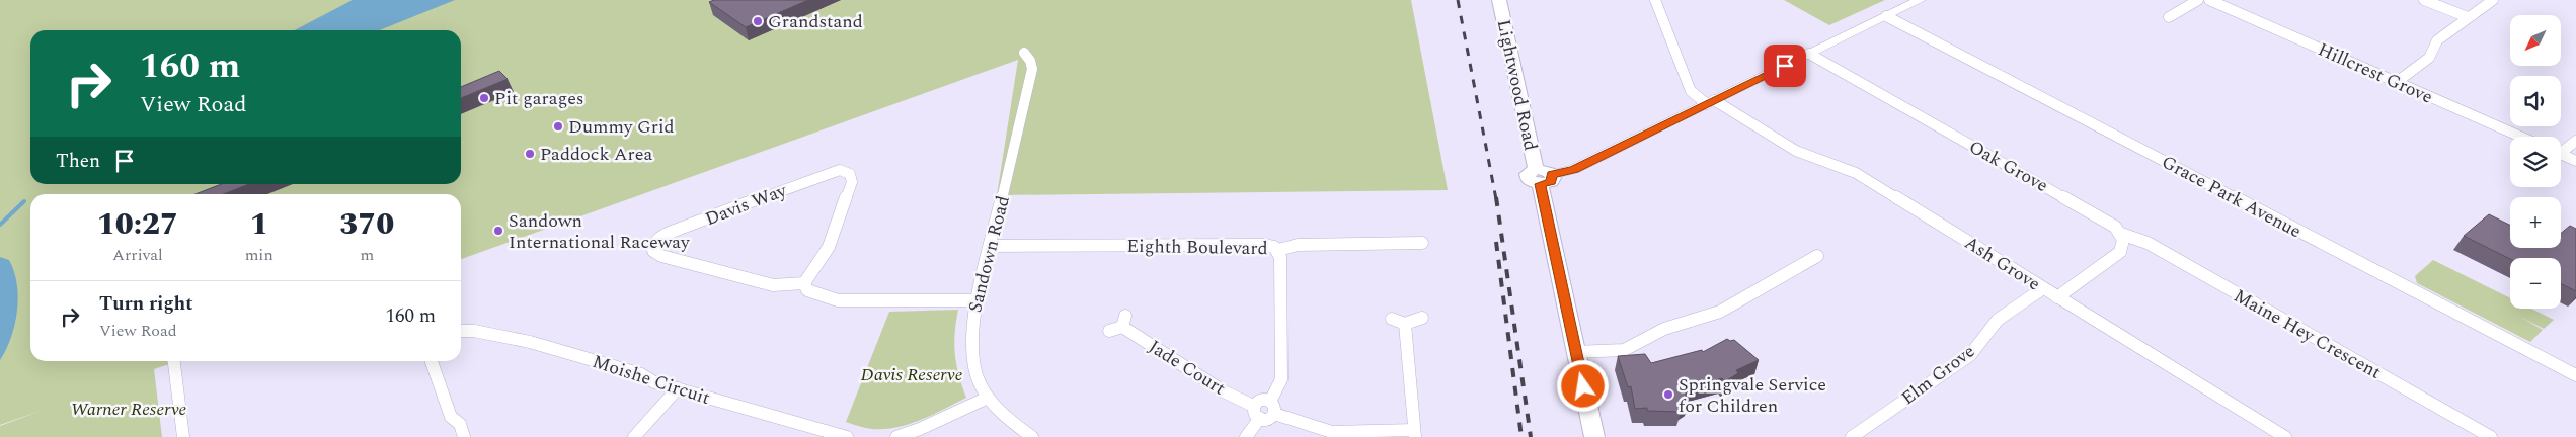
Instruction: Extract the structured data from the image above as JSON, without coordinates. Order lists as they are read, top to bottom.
{
  "streets": {
    "main road": ["Lightwood Road"],
    "street": [
      "Hillcrest Grove",
      "Oak Grove",
      "Grace Park Avenue",
      "Davis Way",
      "Eighth Boulevard",
      "Sandown Road",
      "Ash Grove",
      "Maine Hey Crescent",
      "Jade Court",
      "Elm Grove",
      "Moishe Circuit"
    ]
  },
  "crossings": [
    ["Oak Grove", "Maine Hey Crescent"],
    ["Eighth Boulevard", "Sandown Road"],
    ["Eighth Boulevard", "Jade Court"],
    ["Ash Grove", "Elm Grove"]
  ],
  "parks": ["Davis Reserve", "Warner Reserve"],
  "places": [
    "Grandstand",
    "Pit garages",
    "Dummy Grid",
    "Paddock Area",
    "Sandown International Raceway",
    "Springvale Service for Children"
  ],
  "north": "bottom left",
  "page": {
    "map_buttons": ["+", "−"],
    "turn": ["160 m", "View Road"],
    "then": "Then",
    "eta": [
      "10:27",
      "Arrival",
      "1",
      "min",
      "370",
      "m"
    ],
    "list": [
      {
        "name": "Turn right",
        "note": "View Road",
        "value": "160 m"
      }
    ]
  }
}
